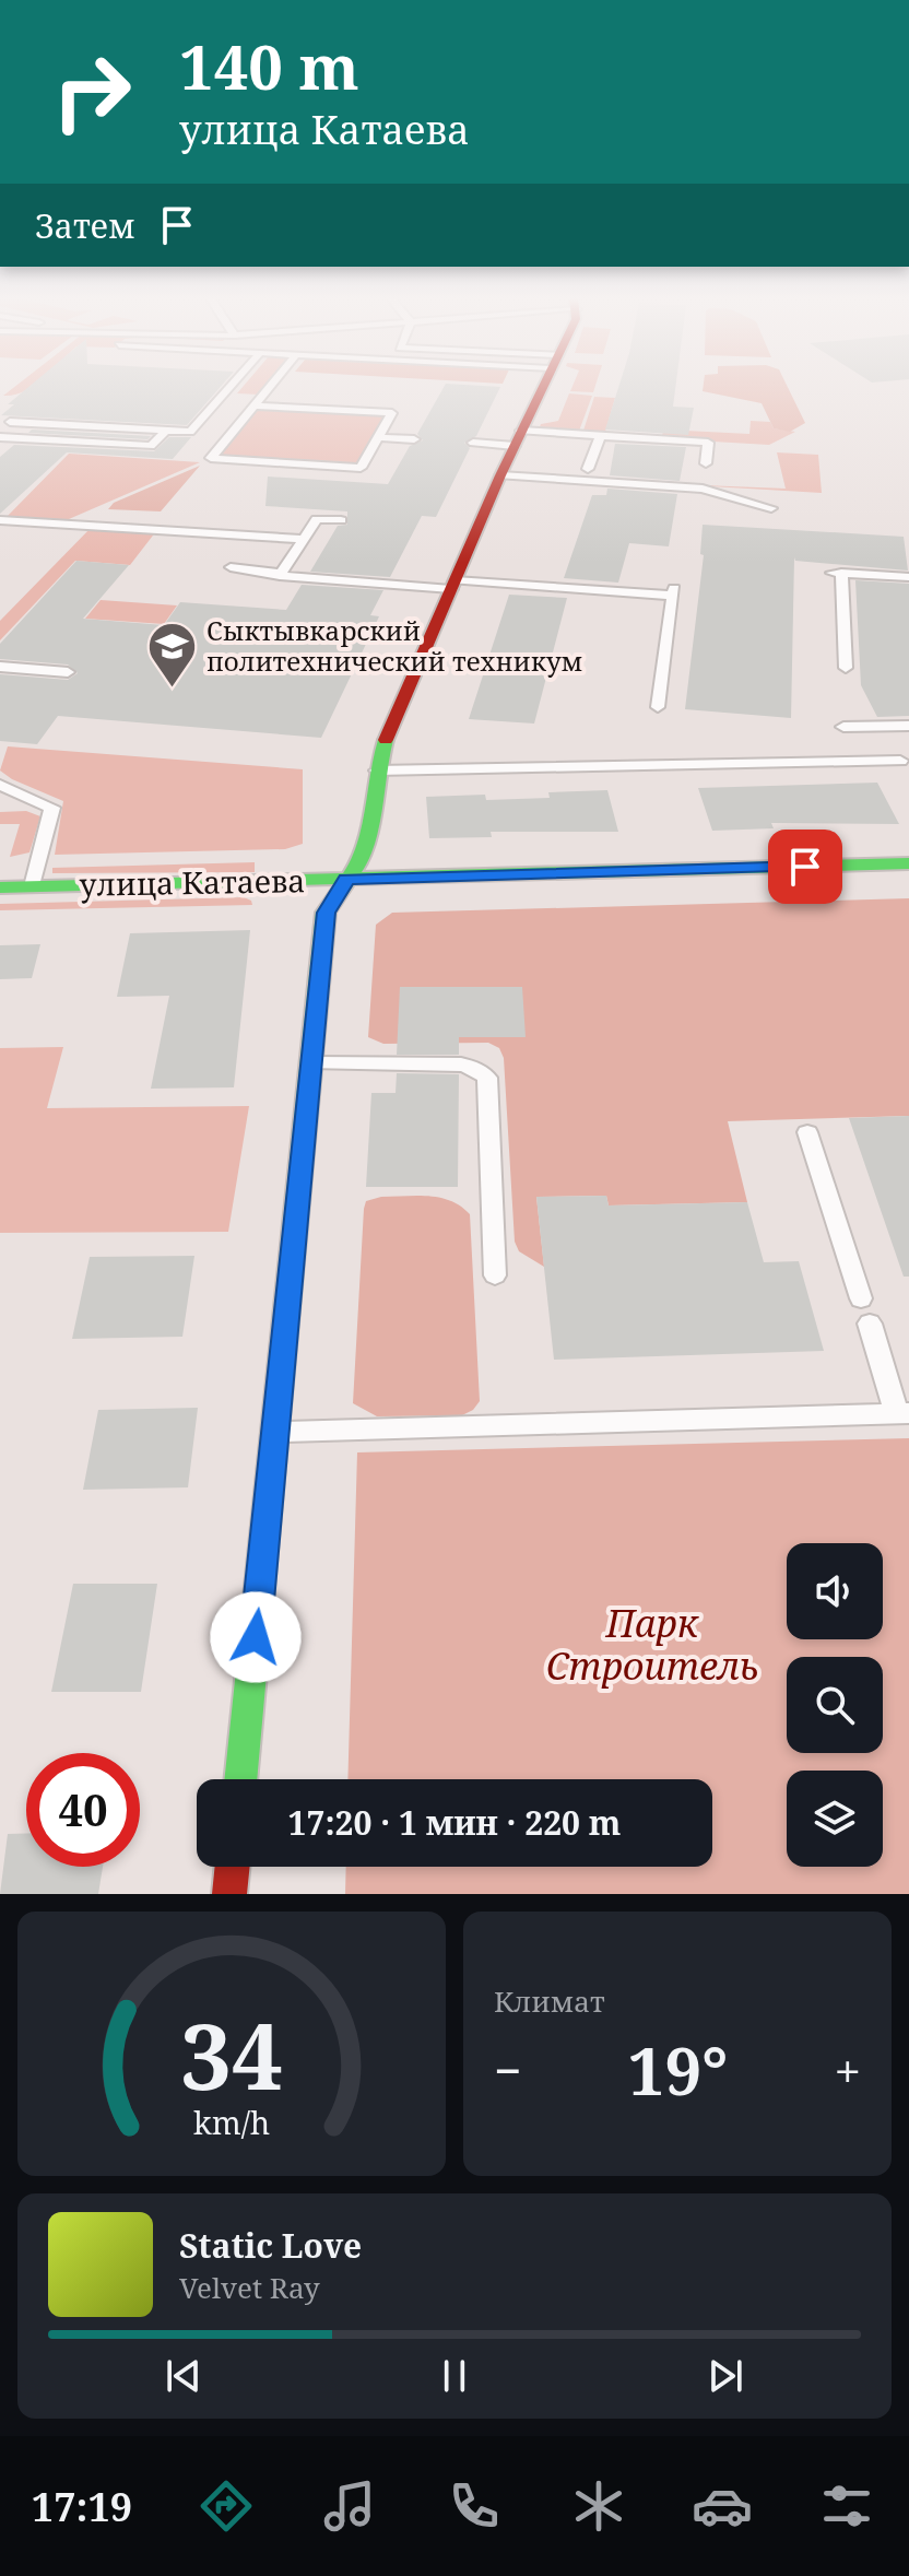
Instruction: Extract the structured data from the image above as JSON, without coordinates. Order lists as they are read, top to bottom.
{
  "streets": {
    "street": ["улица Катаева"]
  },
  "parks": ["Парк Строитель"],
  "places": {
    "school or university": ["Сыктывкарский политехнический техникум"]
  },
  "page": {
    "turn": ["140 m", "улица Катаева"],
    "then": "Затем",
    "limit": "40",
    "trip": "17:20 · 1 мин · 220 m",
    "tile": "Климат",
    "heat": ["−", "19°", "+"],
    "song": ["Static Love", "Velvet Ray"],
    "tabs": "17:19",
    "gauge": ["34", "km/h"]
  }
}
